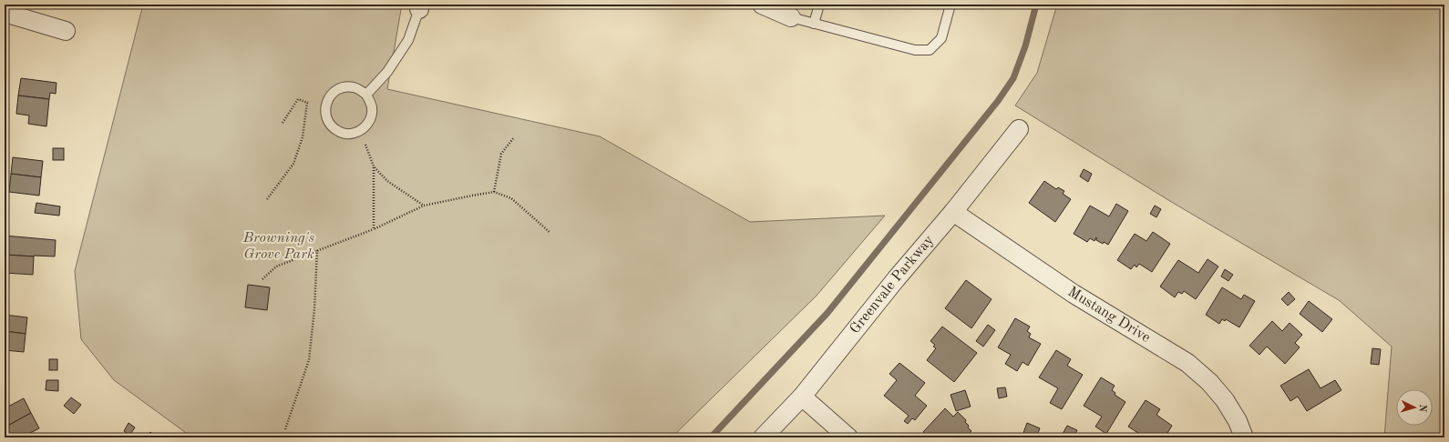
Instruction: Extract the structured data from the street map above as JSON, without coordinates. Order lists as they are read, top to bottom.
{
  "streets": {
    "street": ["Greenvale Parkway", "Mustang Drive"]
  },
  "crossings": [
    ["Greenvale Parkway", "Mustang Drive"]
  ],
  "parks": ["Browning's Grove Park"],
  "north": "right"
}
